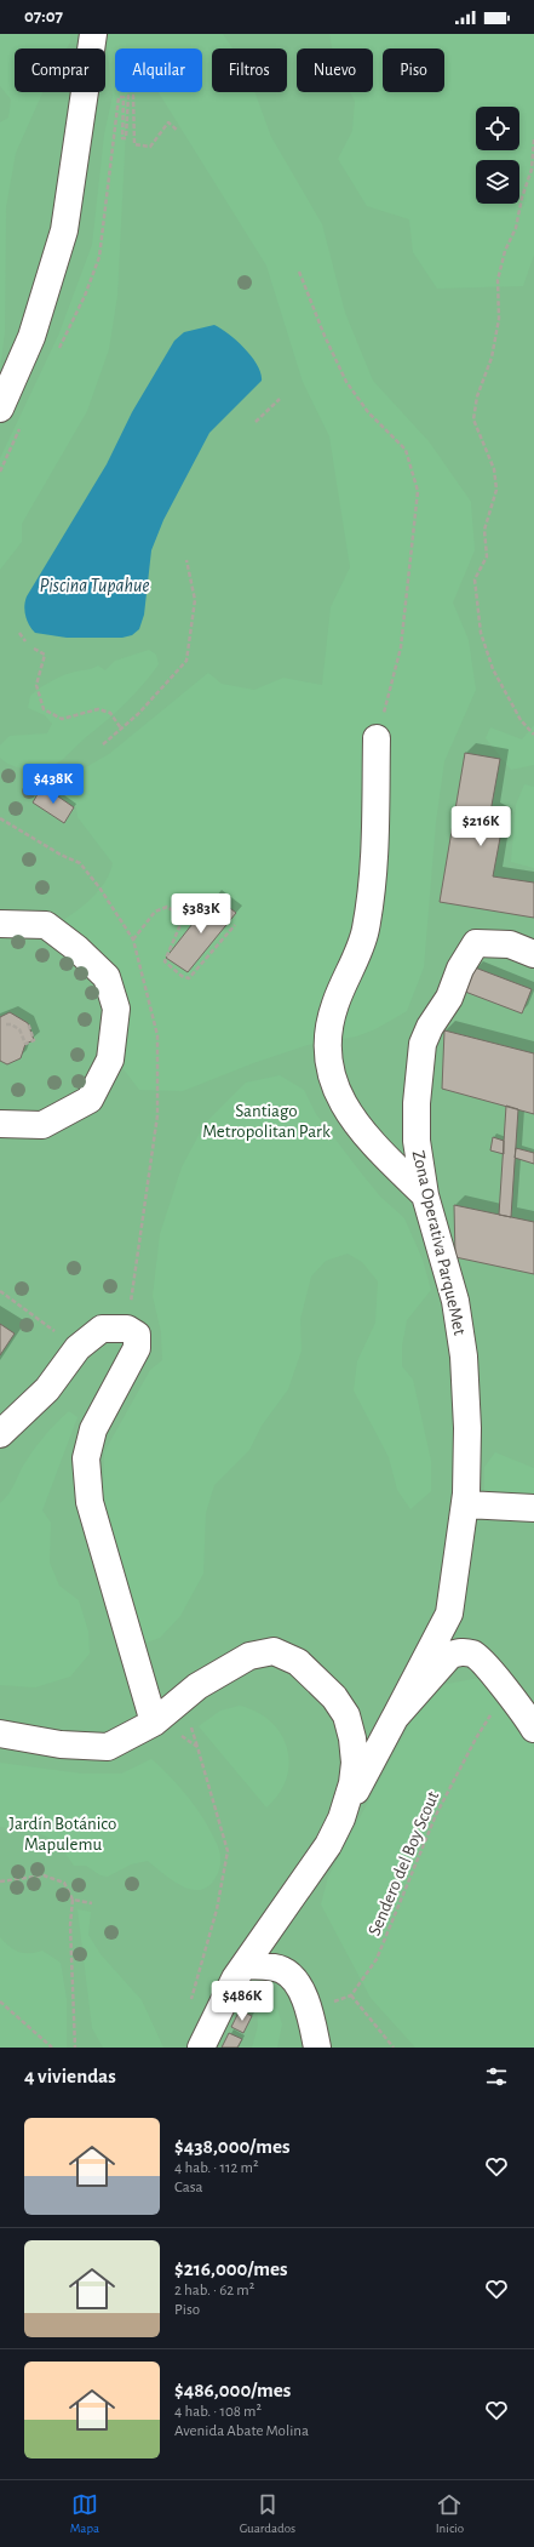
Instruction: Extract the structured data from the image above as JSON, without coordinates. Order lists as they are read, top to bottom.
{
  "streets": {
    "street": ["Zona Operativa ParqueMet"],
    "path": ["Sendero del Boy Scout"]
  },
  "water": ["Piscina Tupahue"],
  "parks": ["Santiago Metropolitan Park", "Jardín Botánico Mapulemu"],
  "page": {
    "status": "07:07",
    "chip": [
      "Comprar",
      "Alquilar",
      "Filtros",
      "Nuevo",
      "Piso"
    ],
    "price": [
      "$438K",
      "$216K",
      "$383K",
      "$486K"
    ],
    "heading": "4 viviendas",
    "list": [
      {
        "name": "$438,000/mes",
        "note": "4 hab. · 112 m² · Casa"
      },
      {
        "name": "$216,000/mes",
        "note": "2 hab. · 62 m² · Piso"
      },
      {
        "name": "$486,000/mes",
        "note": "4 hab. · 108 m² · Avenida Abate Molina"
      }
    ],
    "tabs": ["Mapa", "Guardados", "Inicio"]
  }
}
